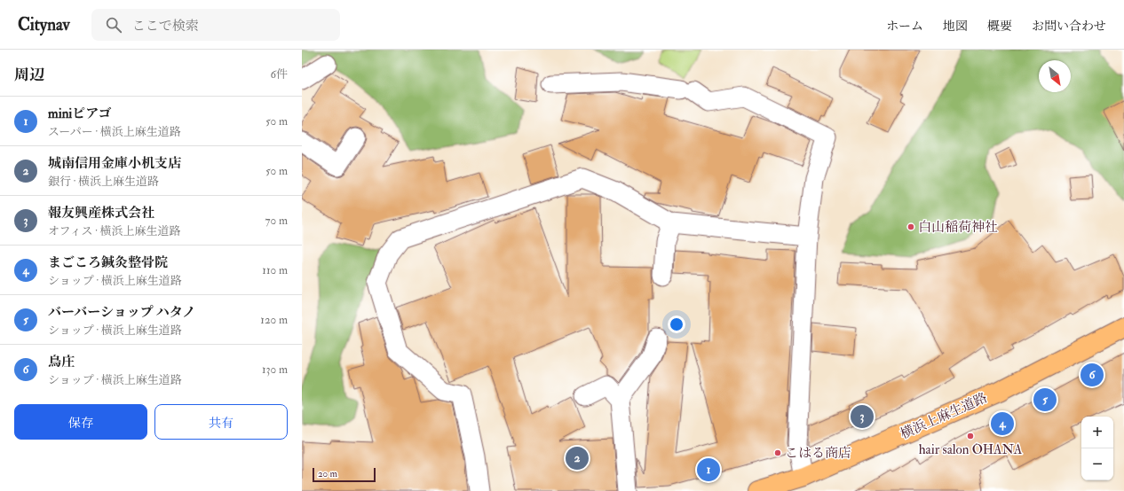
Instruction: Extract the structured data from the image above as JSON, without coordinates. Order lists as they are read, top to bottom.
{
  "streets": {
    "main road": ["横浜上麻生道路"]
  },
  "places": ["白山稲荷神社", "hair salon OHANA", "こはる商店"],
  "scale_bar": "20 m",
  "north": "bottom right",
  "page": {
    "header": "Citynav",
    "search": "ここで検索",
    "nav": [
      "ホーム",
      "地図",
      "概要",
      "お問い合わせ"
    ],
    "heading": ["周辺", "6件"],
    "list": [
      {
        "mark": "1",
        "name": "miniピアゴ",
        "note": "スーパー · 横浜上麻生道路",
        "value": "50 m"
      },
      {
        "mark": "2",
        "name": "城南信用金庫小机支店",
        "note": "銀行 · 横浜上麻生道路",
        "value": "50 m"
      },
      {
        "mark": "3",
        "name": "報友興産株式会社",
        "note": "オフィス · 横浜上麻生道路",
        "value": "70 m"
      },
      {
        "mark": "4",
        "name": "まごころ鍼灸整骨院",
        "note": "ショップ · 横浜上麻生道路",
        "value": "110 m"
      },
      {
        "mark": "5",
        "name": "バーバーショップ ハタノ",
        "note": "ショップ · 横浜上麻生道路",
        "value": "120 m"
      },
      {
        "mark": "6",
        "name": "鳥庄",
        "note": "ショップ · 横浜上麻生道路",
        "value": "130 m"
      }
    ],
    "pins": [
      "6",
      "5",
      "3",
      "4",
      "2",
      "1"
    ],
    "buttons": ["保存", "共有"],
    "map_buttons": ["+", "−"],
    "scale": "20 m"
  }
}
